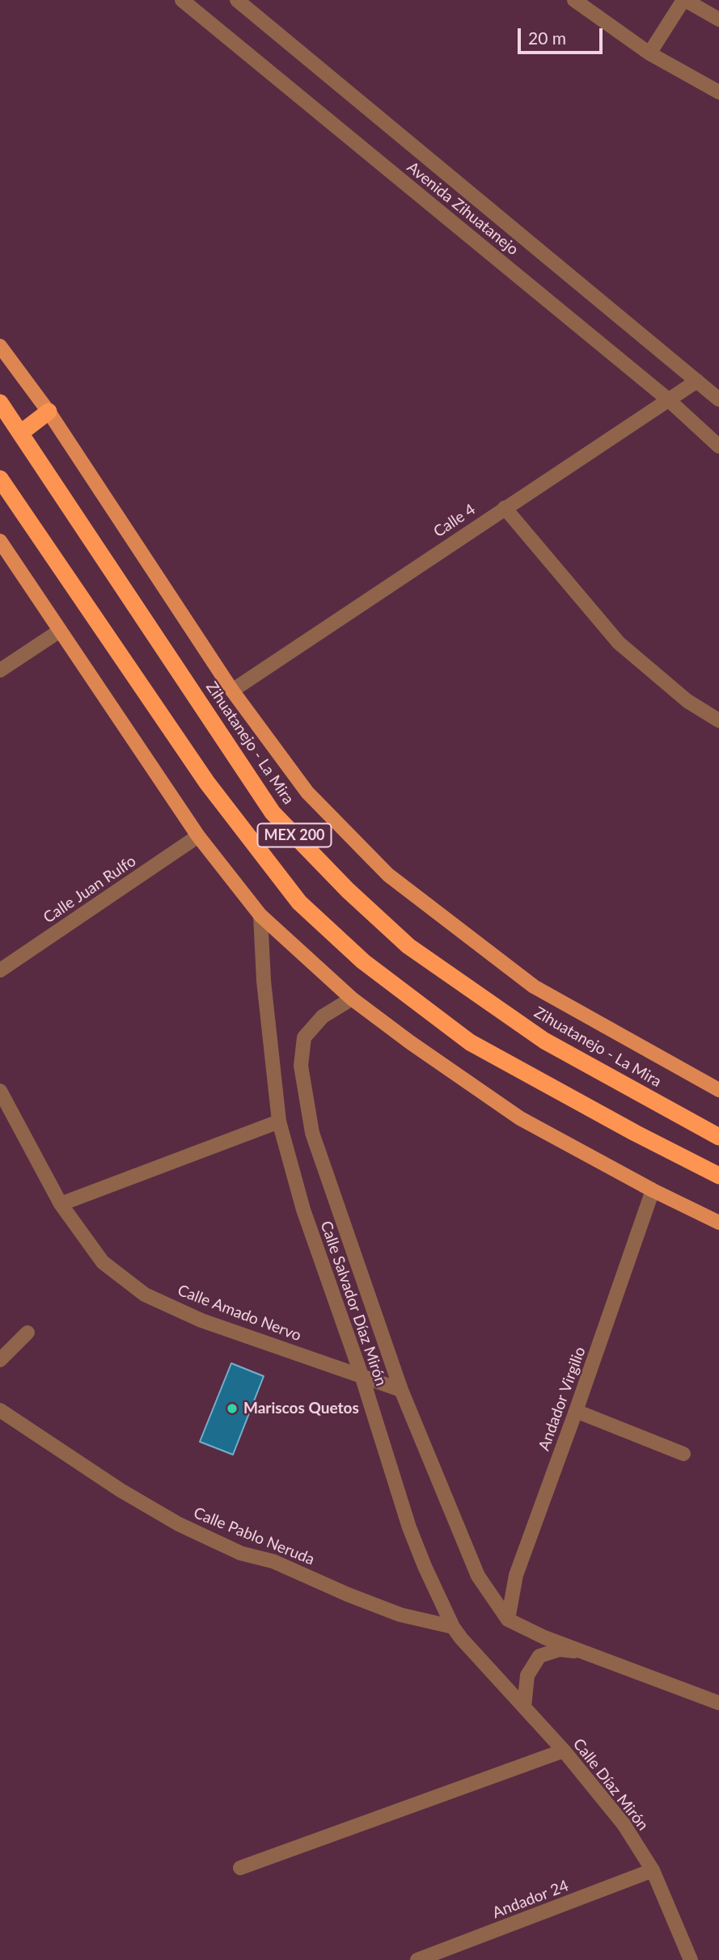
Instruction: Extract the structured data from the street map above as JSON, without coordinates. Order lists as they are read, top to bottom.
{
  "streets": {
    "highway": ["Zihuatanejo - La Mira", "MEX 200"],
    "street": [
      "Avenida Zihuatanejo",
      "Calle 4",
      "Calle Juan Rulfo",
      "Calle Salvador Díaz Mirón",
      "Calle Amado Nervo",
      "Andador Virgilio",
      "Calle Pablo Neruda",
      "Calle Díaz Mirón",
      "Andador 24"
    ]
  },
  "crossings": [
    ["Avenida Zihuatanejo", "Calle 4"],
    ["Calle Salvador Díaz Mirón", "Calle Amado Nervo"],
    ["Calle Salvador Díaz Mirón", "Andador Virgilio"],
    ["Calle Salvador Díaz Mirón", "Calle Pablo Neruda"],
    ["Calle Salvador Díaz Mirón", "Calle Díaz Mirón"],
    ["Calle Díaz Mirón", "Andador 24"]
  ],
  "places": ["Mariscos Quetos"],
  "scale_bar": "20 m"
}
